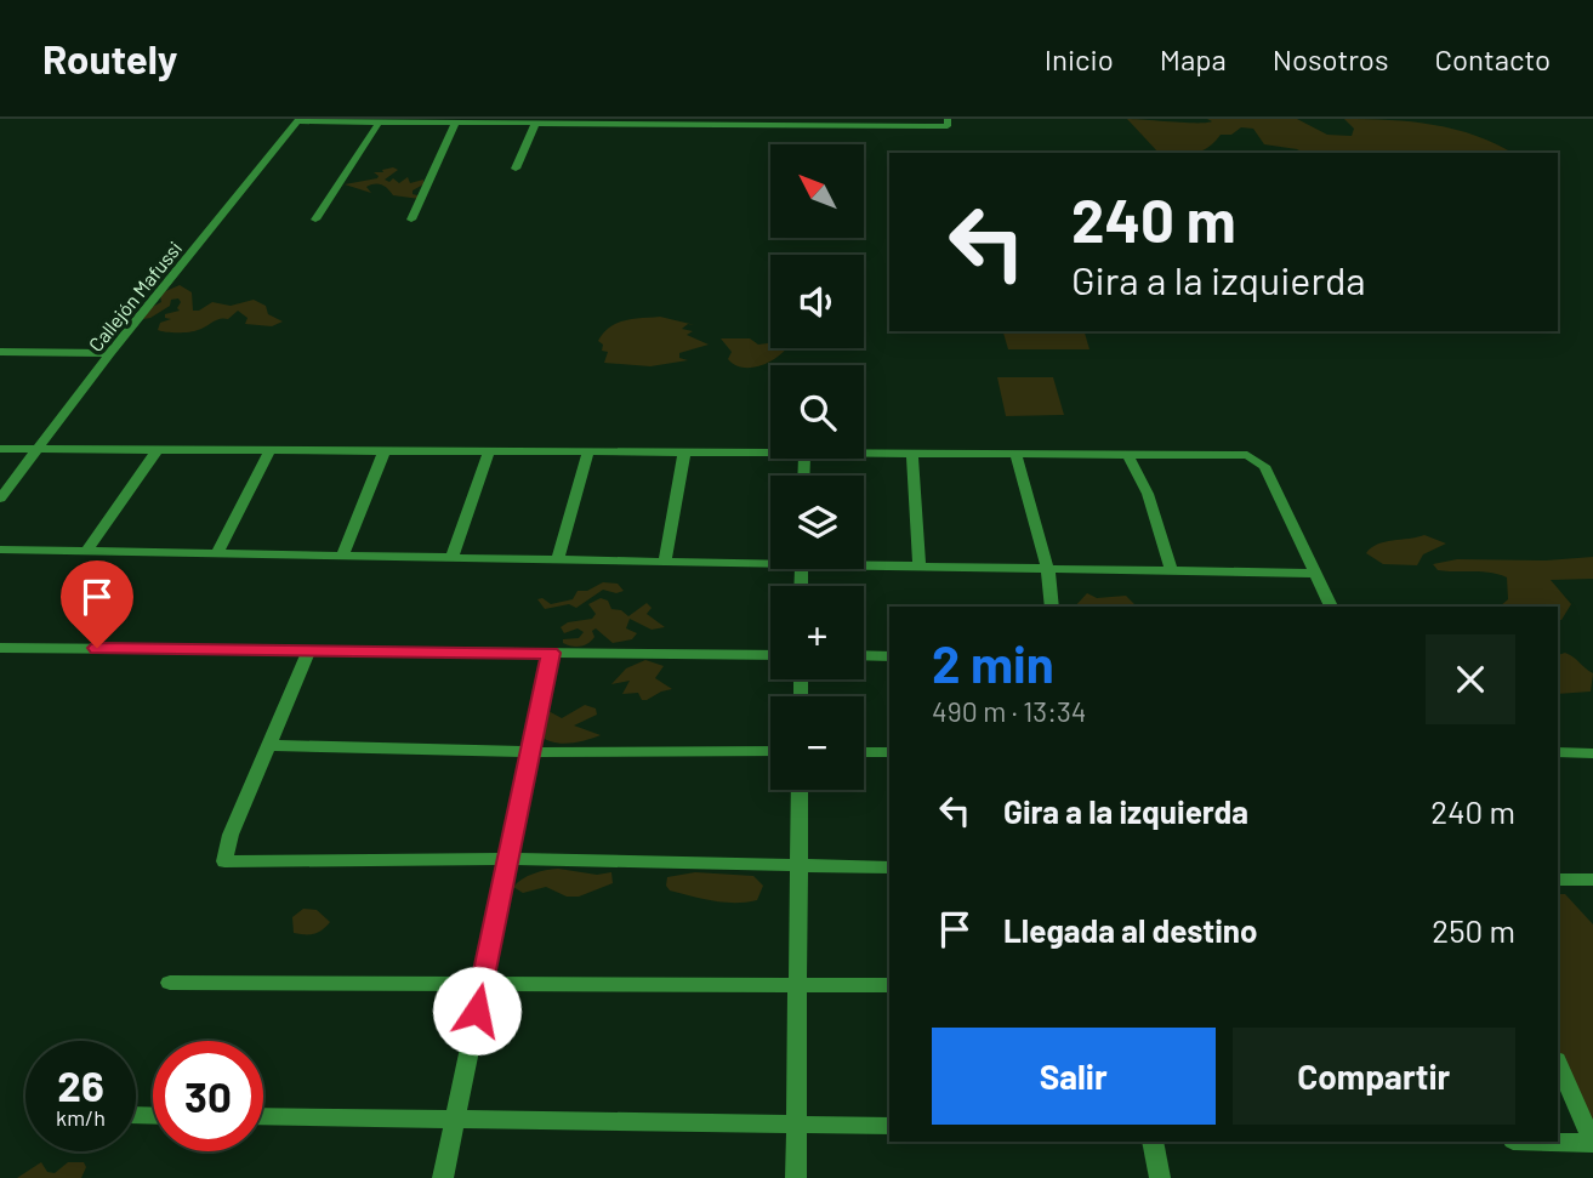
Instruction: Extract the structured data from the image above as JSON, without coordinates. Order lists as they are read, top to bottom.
{
  "streets": {
    "street": ["Callejón Mafussi"]
  },
  "north": "top left",
  "page": {
    "header": "Routely",
    "nav": [
      "Inicio",
      "Mapa",
      "Nosotros",
      "Contacto"
    ],
    "map_buttons": ["+", "−"],
    "turn": ["240 m", "Gira a la izquierda"],
    "heading": ["2 min", "490 m · 13:34"],
    "list": [
      {
        "name": "Gira a la izquierda",
        "value": "240 m"
      },
      {
        "name": "Llegada al destino",
        "value": "250 m"
      }
    ],
    "buttons": ["Salir", "Compartir"],
    "speed": "26 km/h",
    "limit": "30"
  }
}
